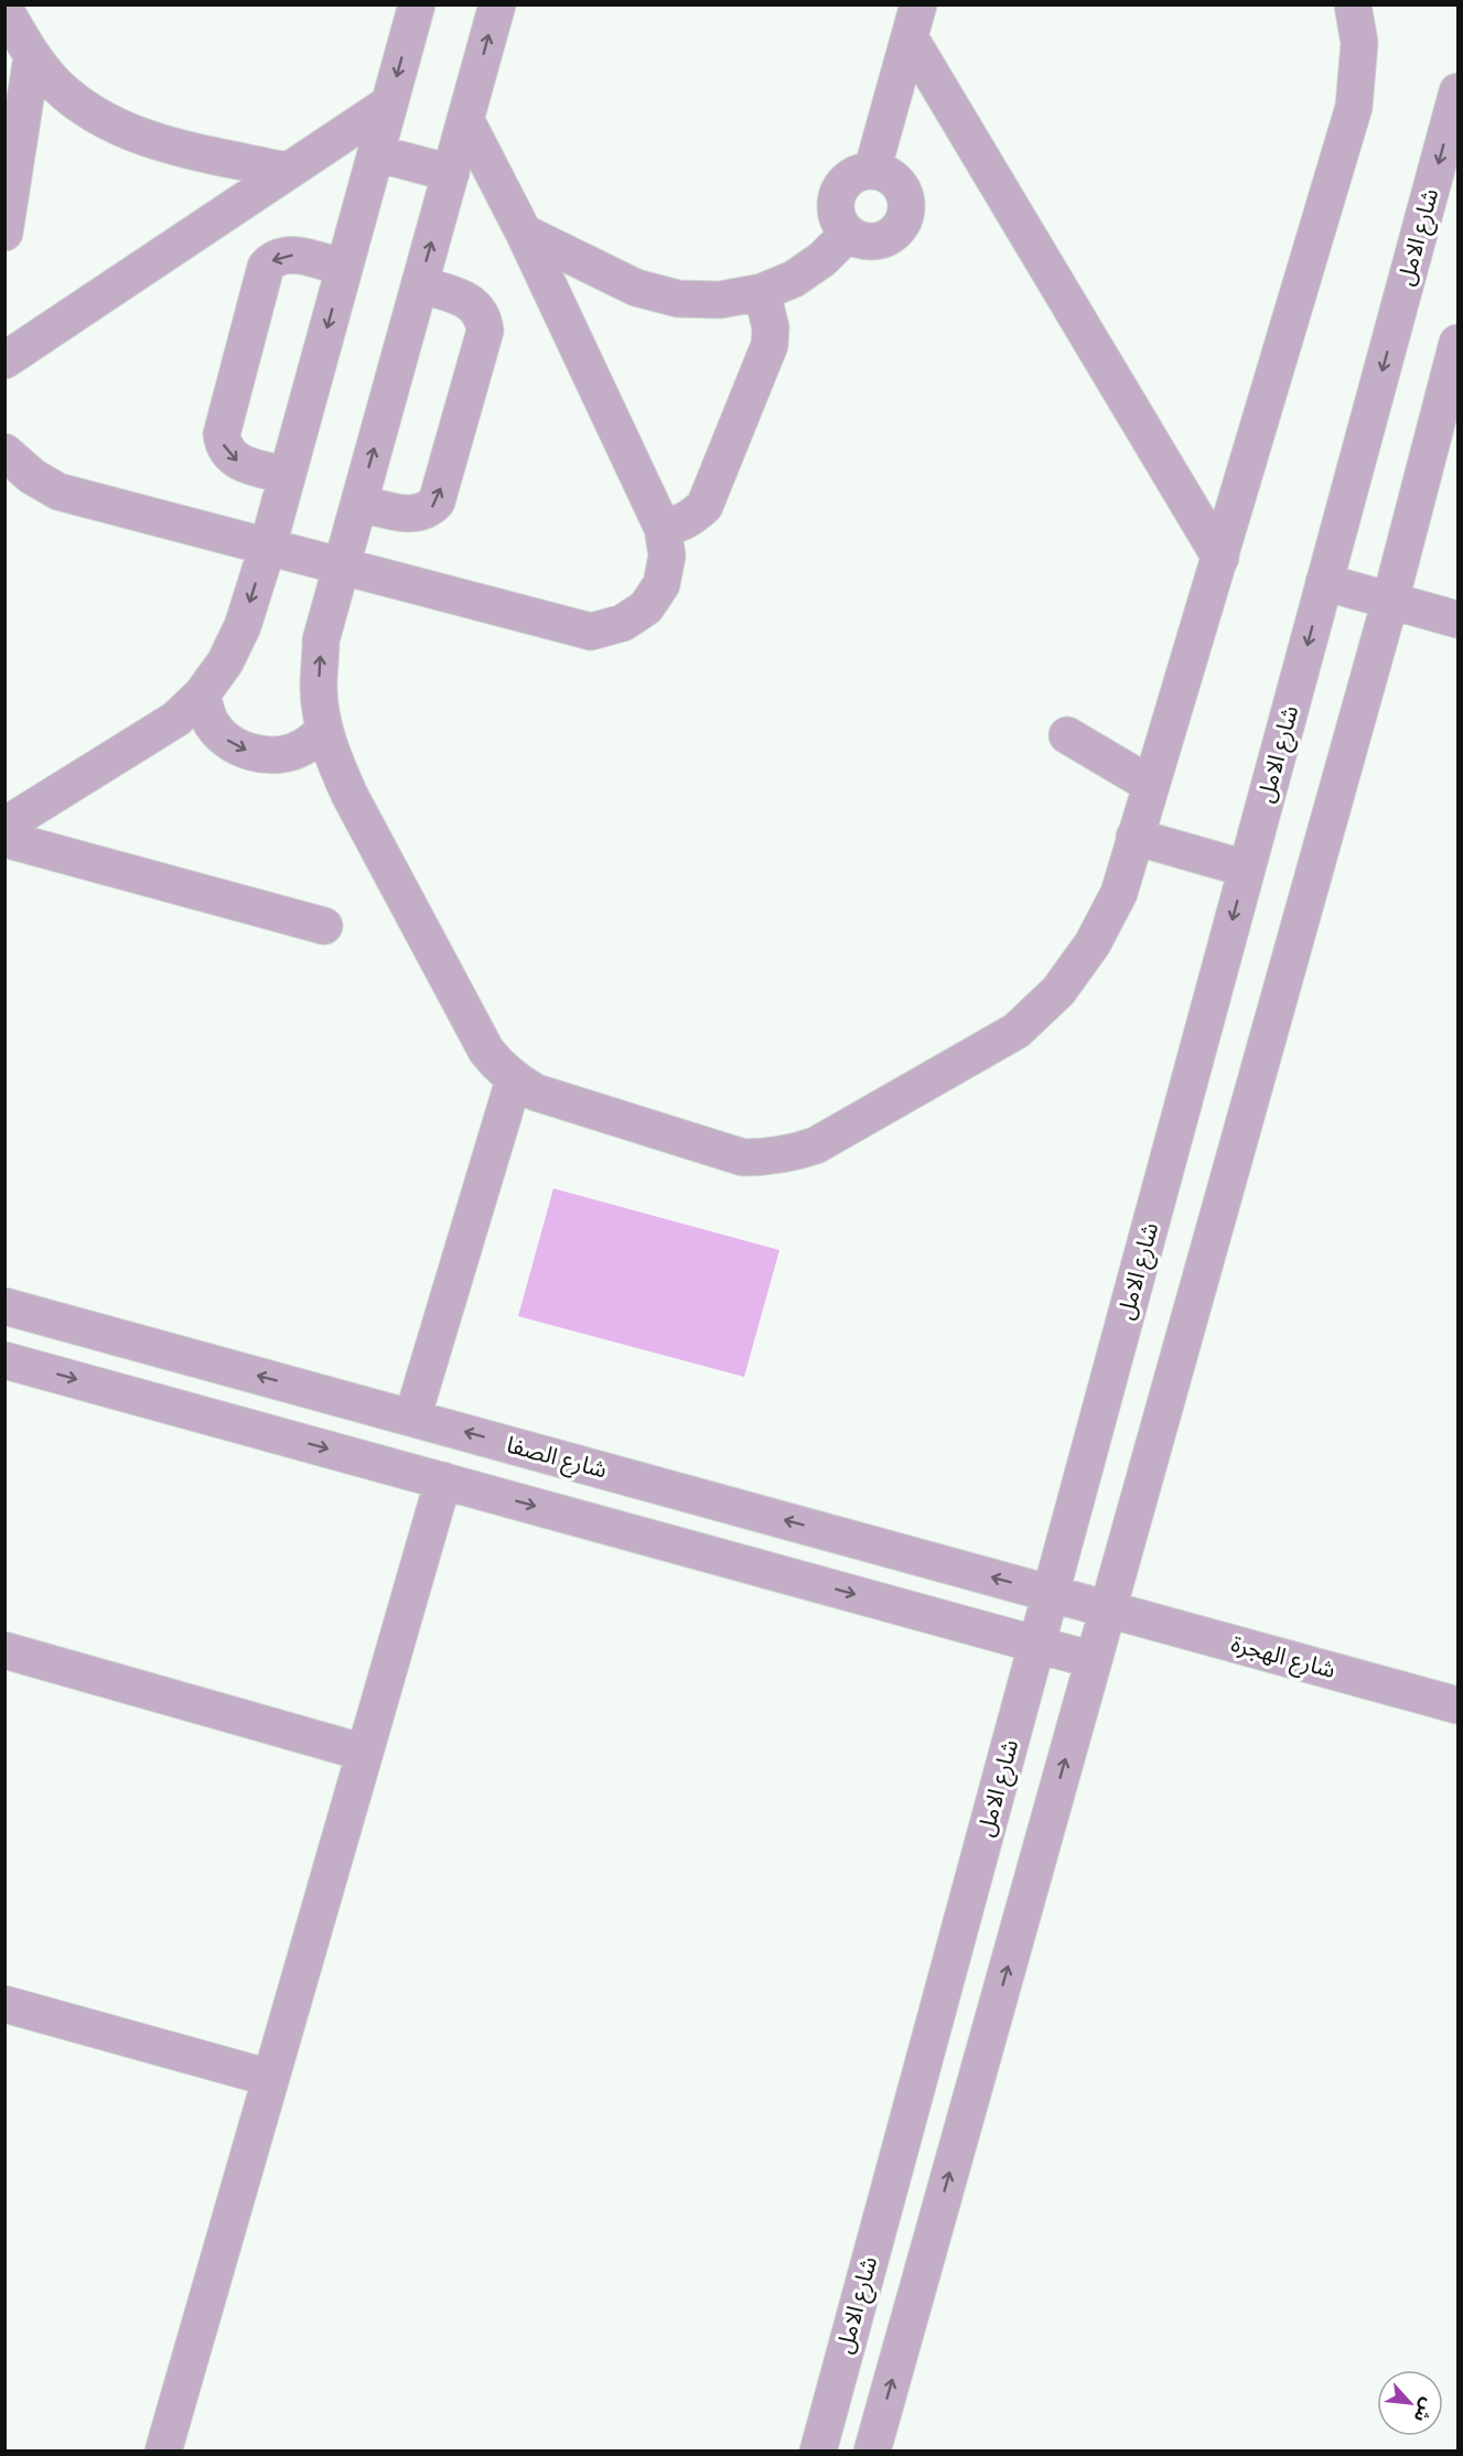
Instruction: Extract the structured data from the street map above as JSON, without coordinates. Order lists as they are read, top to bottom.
{
  "streets": {
    "street": ["شارع الامل", "شارع الصفا", "شارع الهجرة"]
  },
  "crossings": [
    ["شارع الامل", "شارع الصفا"],
    ["شارع الصفا", "شارع الهجرة"]
  ],
  "north": "bottom right"
}
